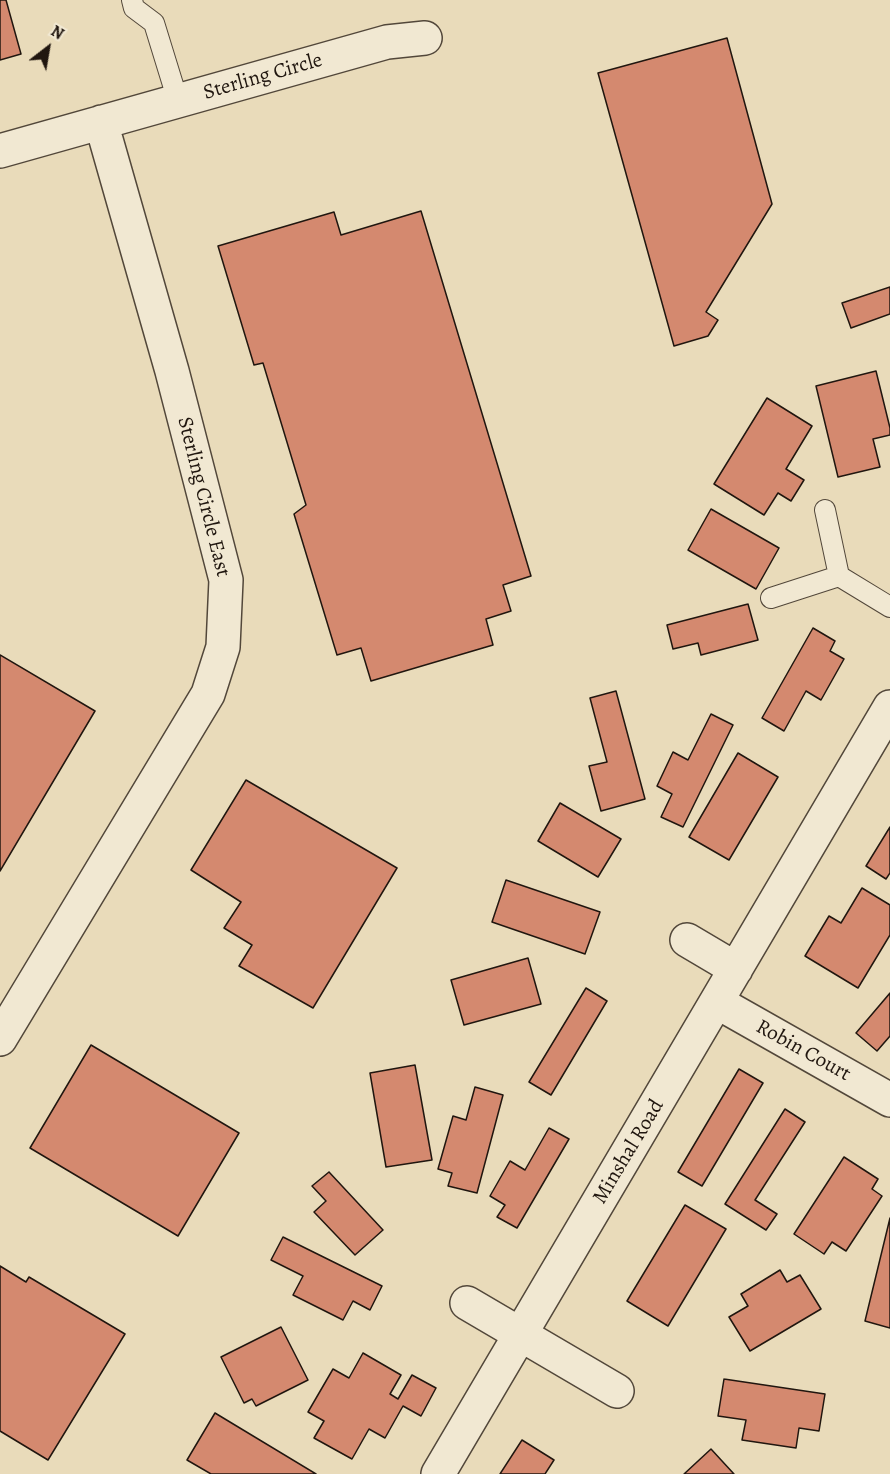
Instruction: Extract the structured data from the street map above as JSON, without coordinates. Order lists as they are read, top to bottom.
{
  "streets": {
    "street": [
      "Sterling Circle",
      "Sterling Circle East",
      "Robin Court",
      "Minshal Road"
    ]
  },
  "crossings": [
    ["Sterling Circle", "Sterling Circle East"],
    ["Robin Court", "Minshal Road"]
  ],
  "north": "top right"
}
